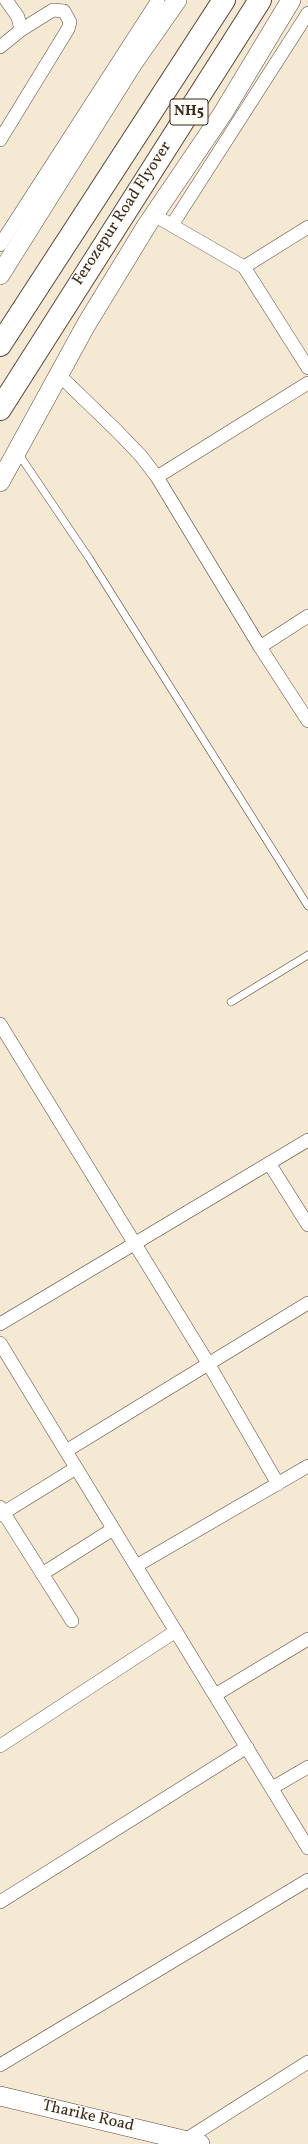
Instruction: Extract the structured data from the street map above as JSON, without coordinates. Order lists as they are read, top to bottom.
{
  "streets": {
    "highway": ["NH5", "Ferozepur Road Flyover"],
    "main road": ["Tharike Road"]
  }
}
